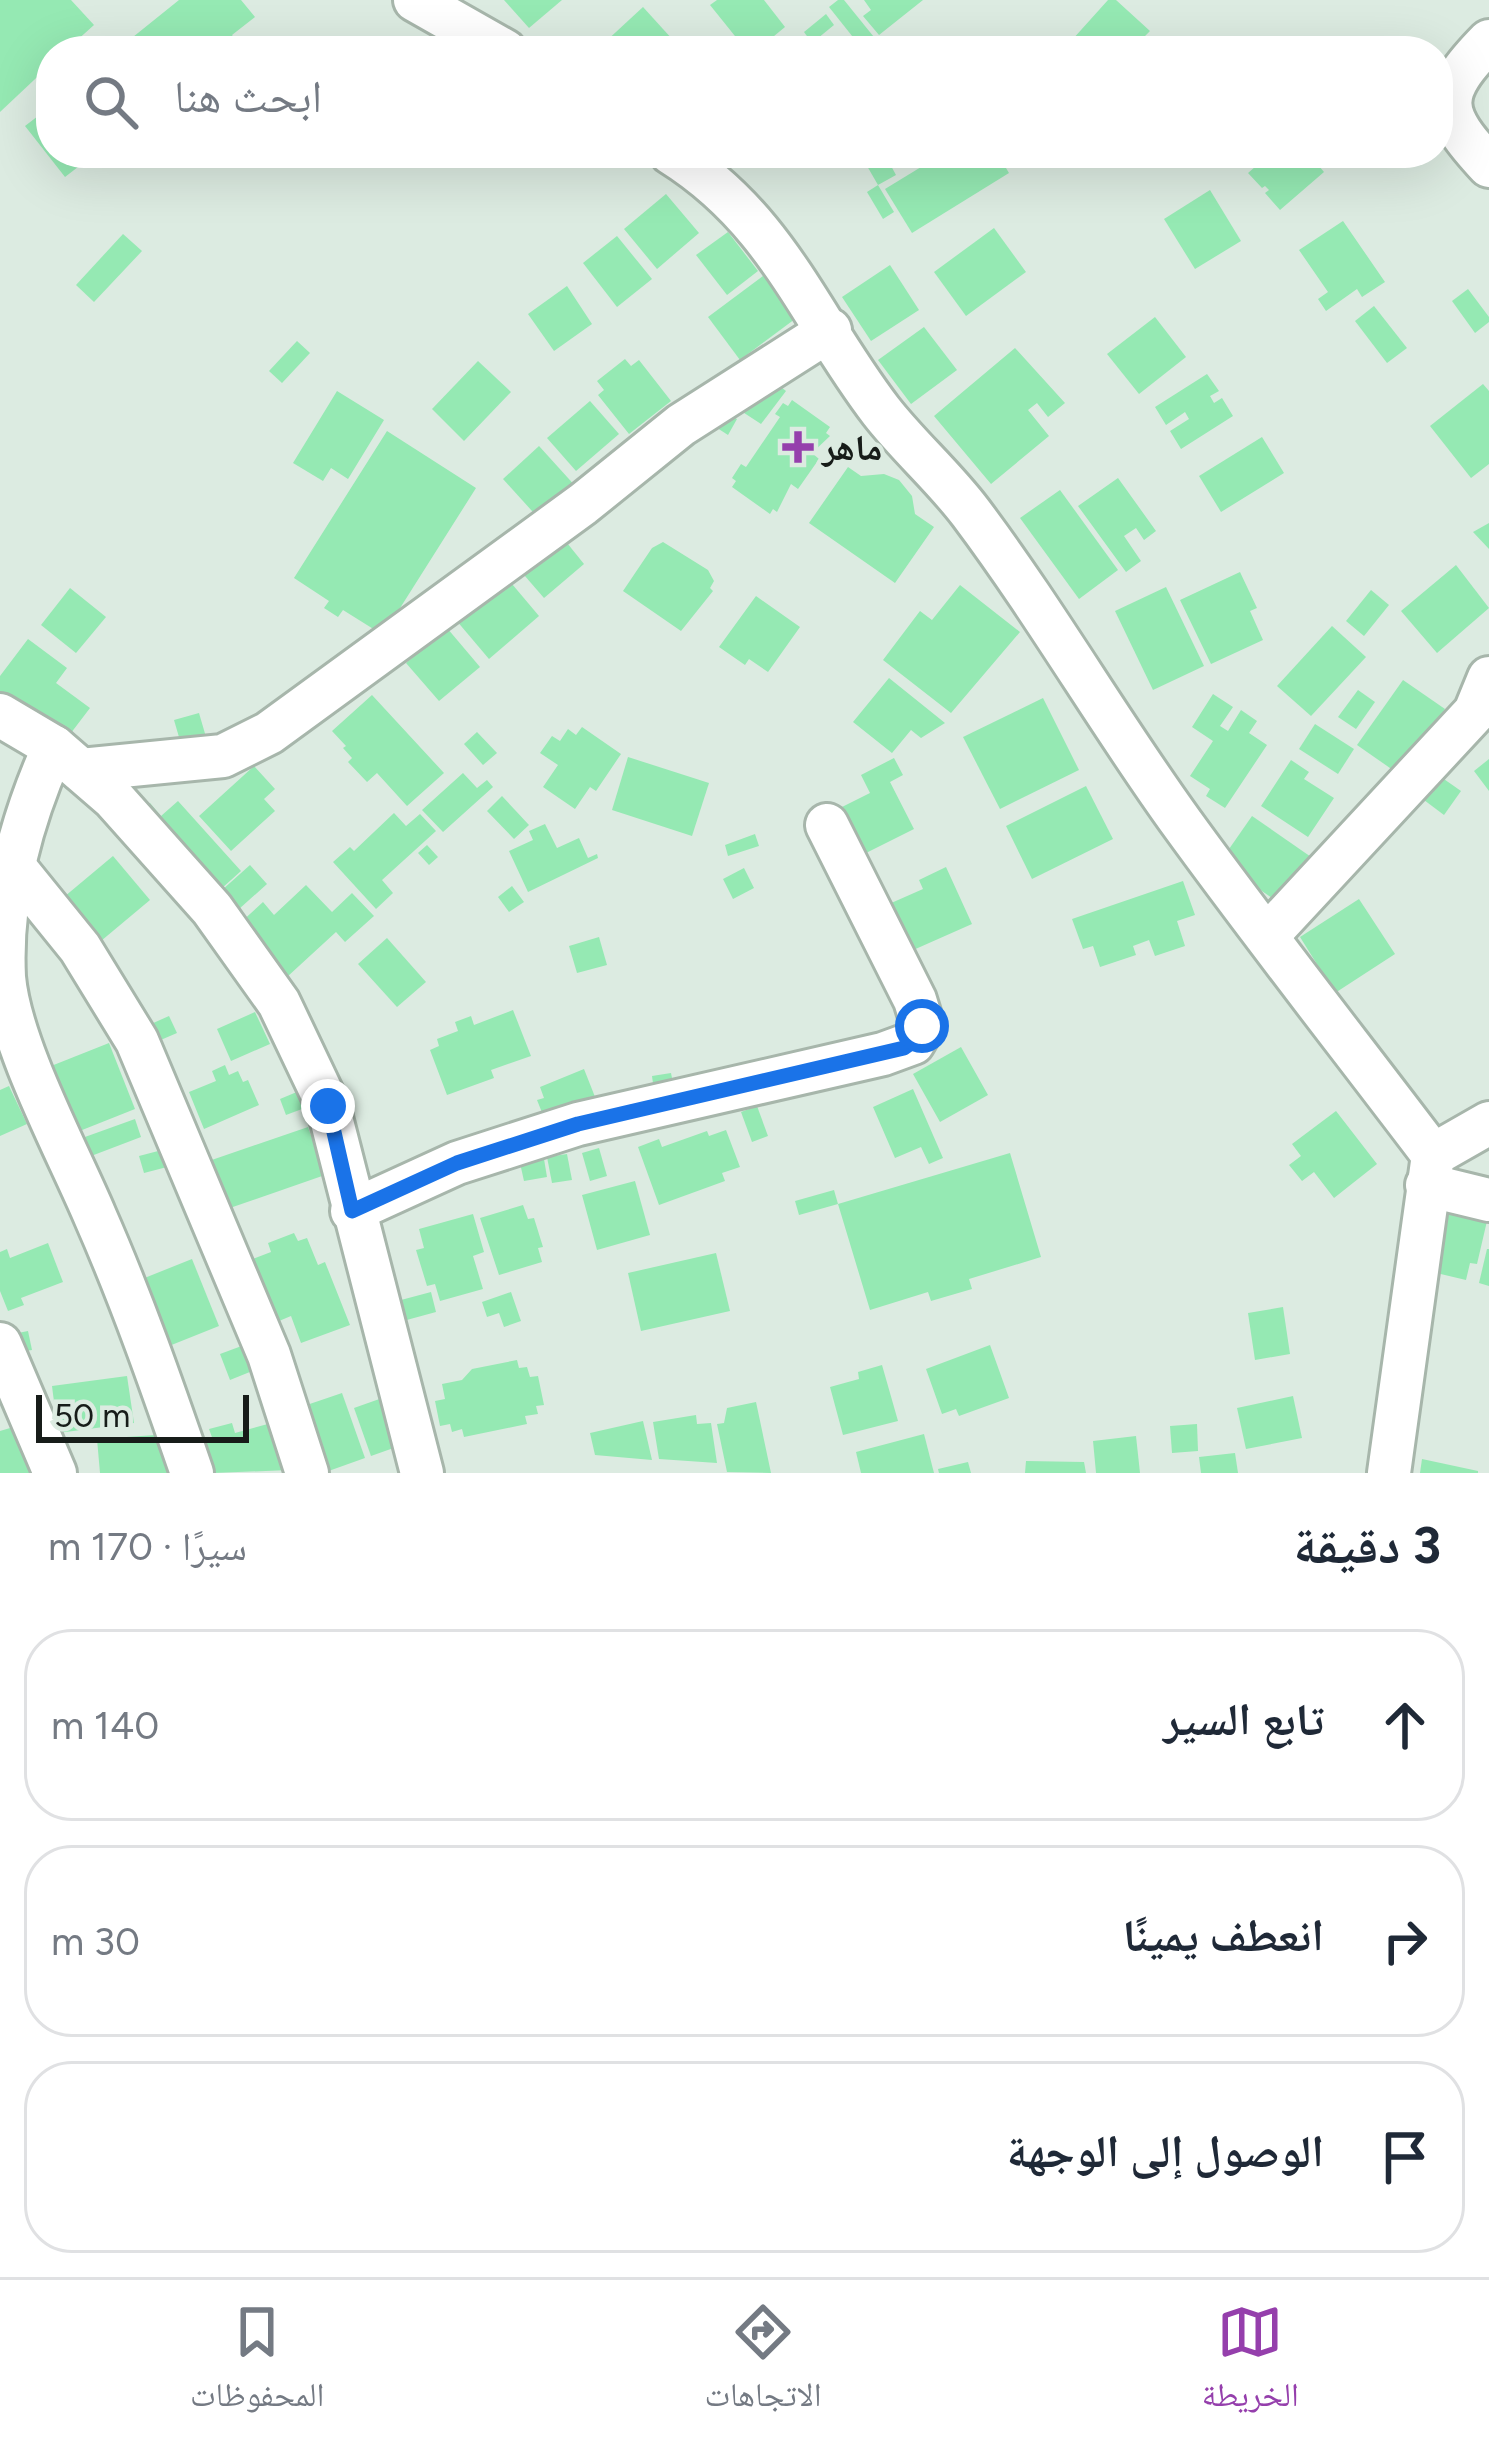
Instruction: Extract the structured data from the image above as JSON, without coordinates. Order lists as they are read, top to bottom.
{
  "places": {
    "health": ["ماهر"]
  },
  "scale_bar": "50 m",
  "page": {
    "search": "ابحث هنا",
    "scale": "50 m",
    "heading": ["3 دقيقة", "سيرًا · 170 m"],
    "list": [
      ["تابع السير", "140 m"],
      ["انعطف يمينًا", "30 m"],
      "الوصول إلى الوجهة"
    ],
    "nav": ["الخريطة", "الاتجاهات", "المحفوظات"]
  }
}
